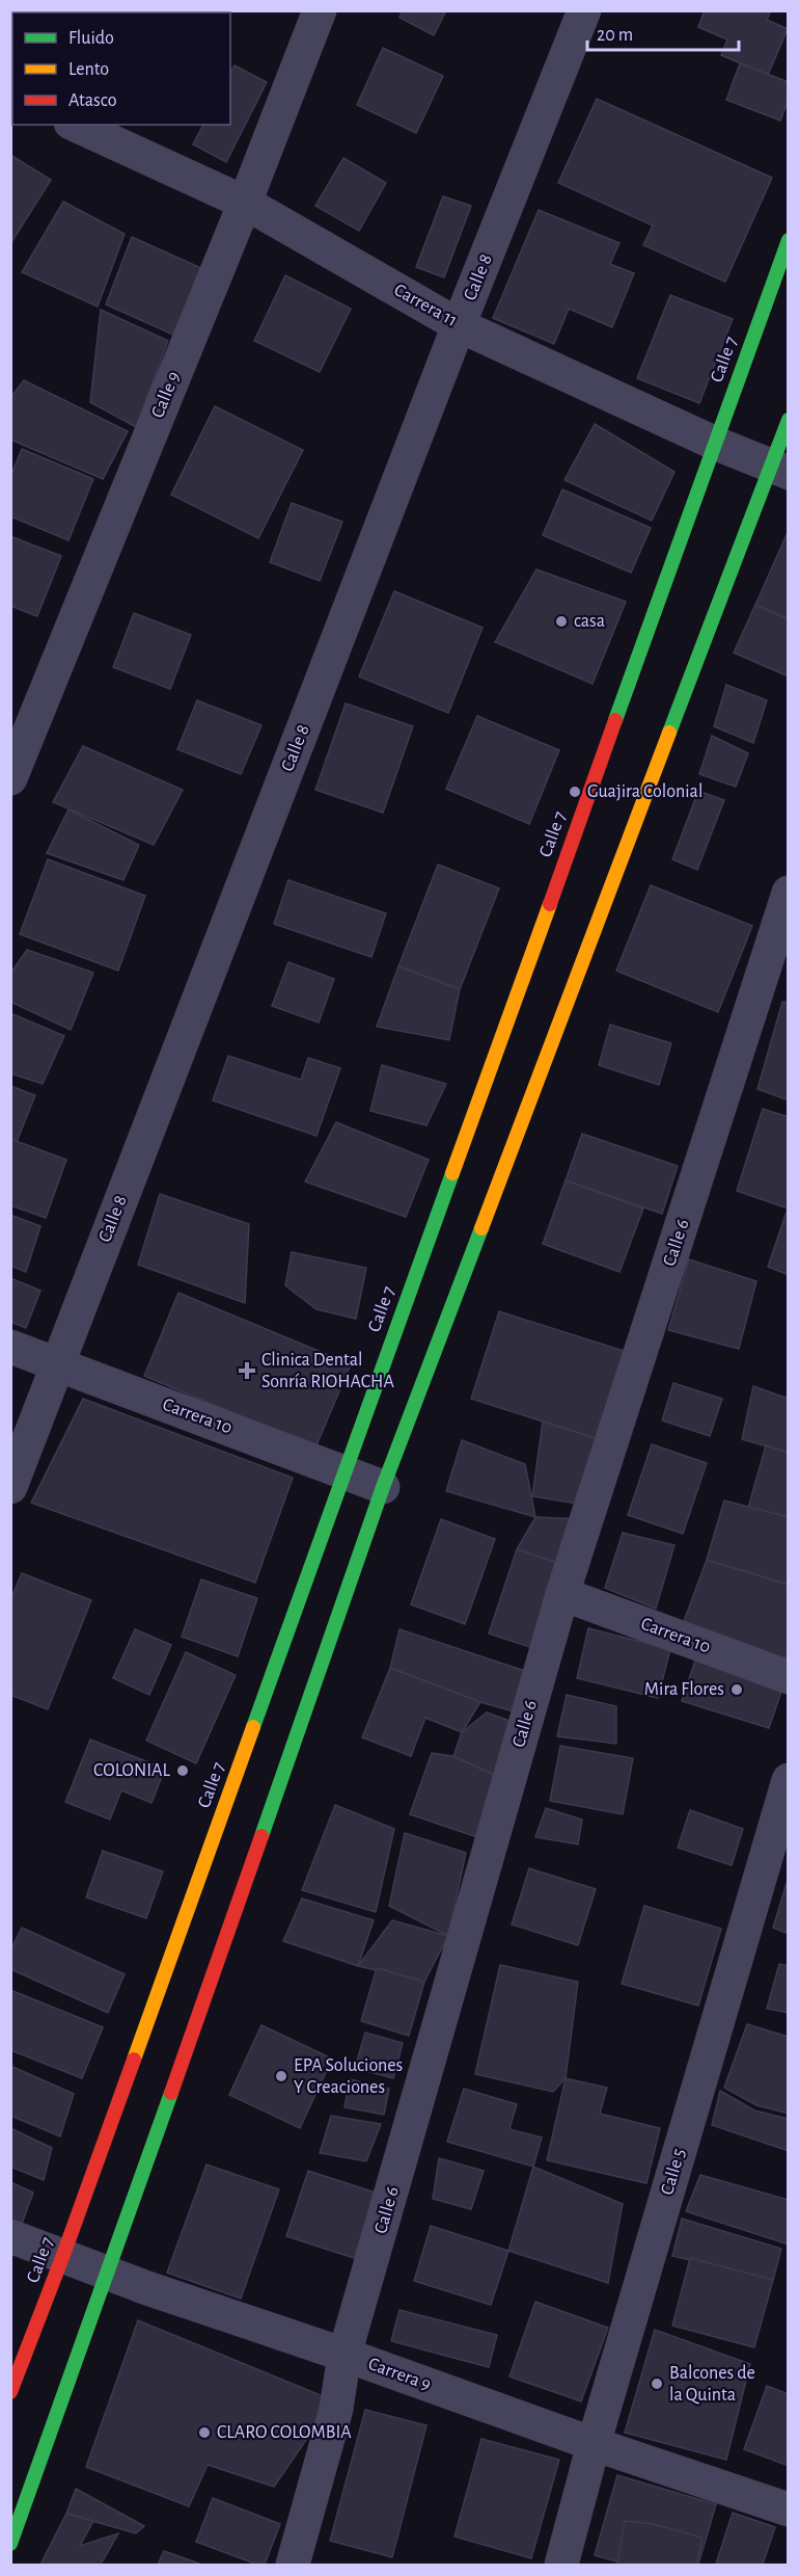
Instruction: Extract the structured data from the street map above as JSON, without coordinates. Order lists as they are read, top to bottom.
{
  "streets": {
    "street": [
      "Calle 8",
      "Carrera 11",
      "Calle 7",
      "Calle 9",
      "Calle 6",
      "Carrera 10",
      "Calle 5",
      "Carrera 9"
    ]
  },
  "crossings": [
    ["Calle 8", "Carrera 11"],
    ["Calle 8", "Carrera 10"],
    ["Carrera 11", "Calle 7"],
    ["Carrera 11", "Calle 9"],
    ["Calle 7", "Carrera 10"],
    ["Calle 7", "Carrera 9"],
    ["Calle 6", "Carrera 10"],
    ["Calle 6", "Carrera 9"],
    ["Calle 5", "Carrera 9"]
  ],
  "places": {
    "other": [
      "casa",
      "Guajira Colonial",
      "Mira Flores",
      "COLONIAL",
      "EPA Soluciones Y Creaciones",
      "Balcones de la Quinta",
      "CLARO COLOMBIA"
    ],
    "health": ["Clinica Dental Sonría RIOHACHA"]
  },
  "legend": ["Fluido", "Lento", "Atasco"],
  "scale_bar": "20 m"
}
